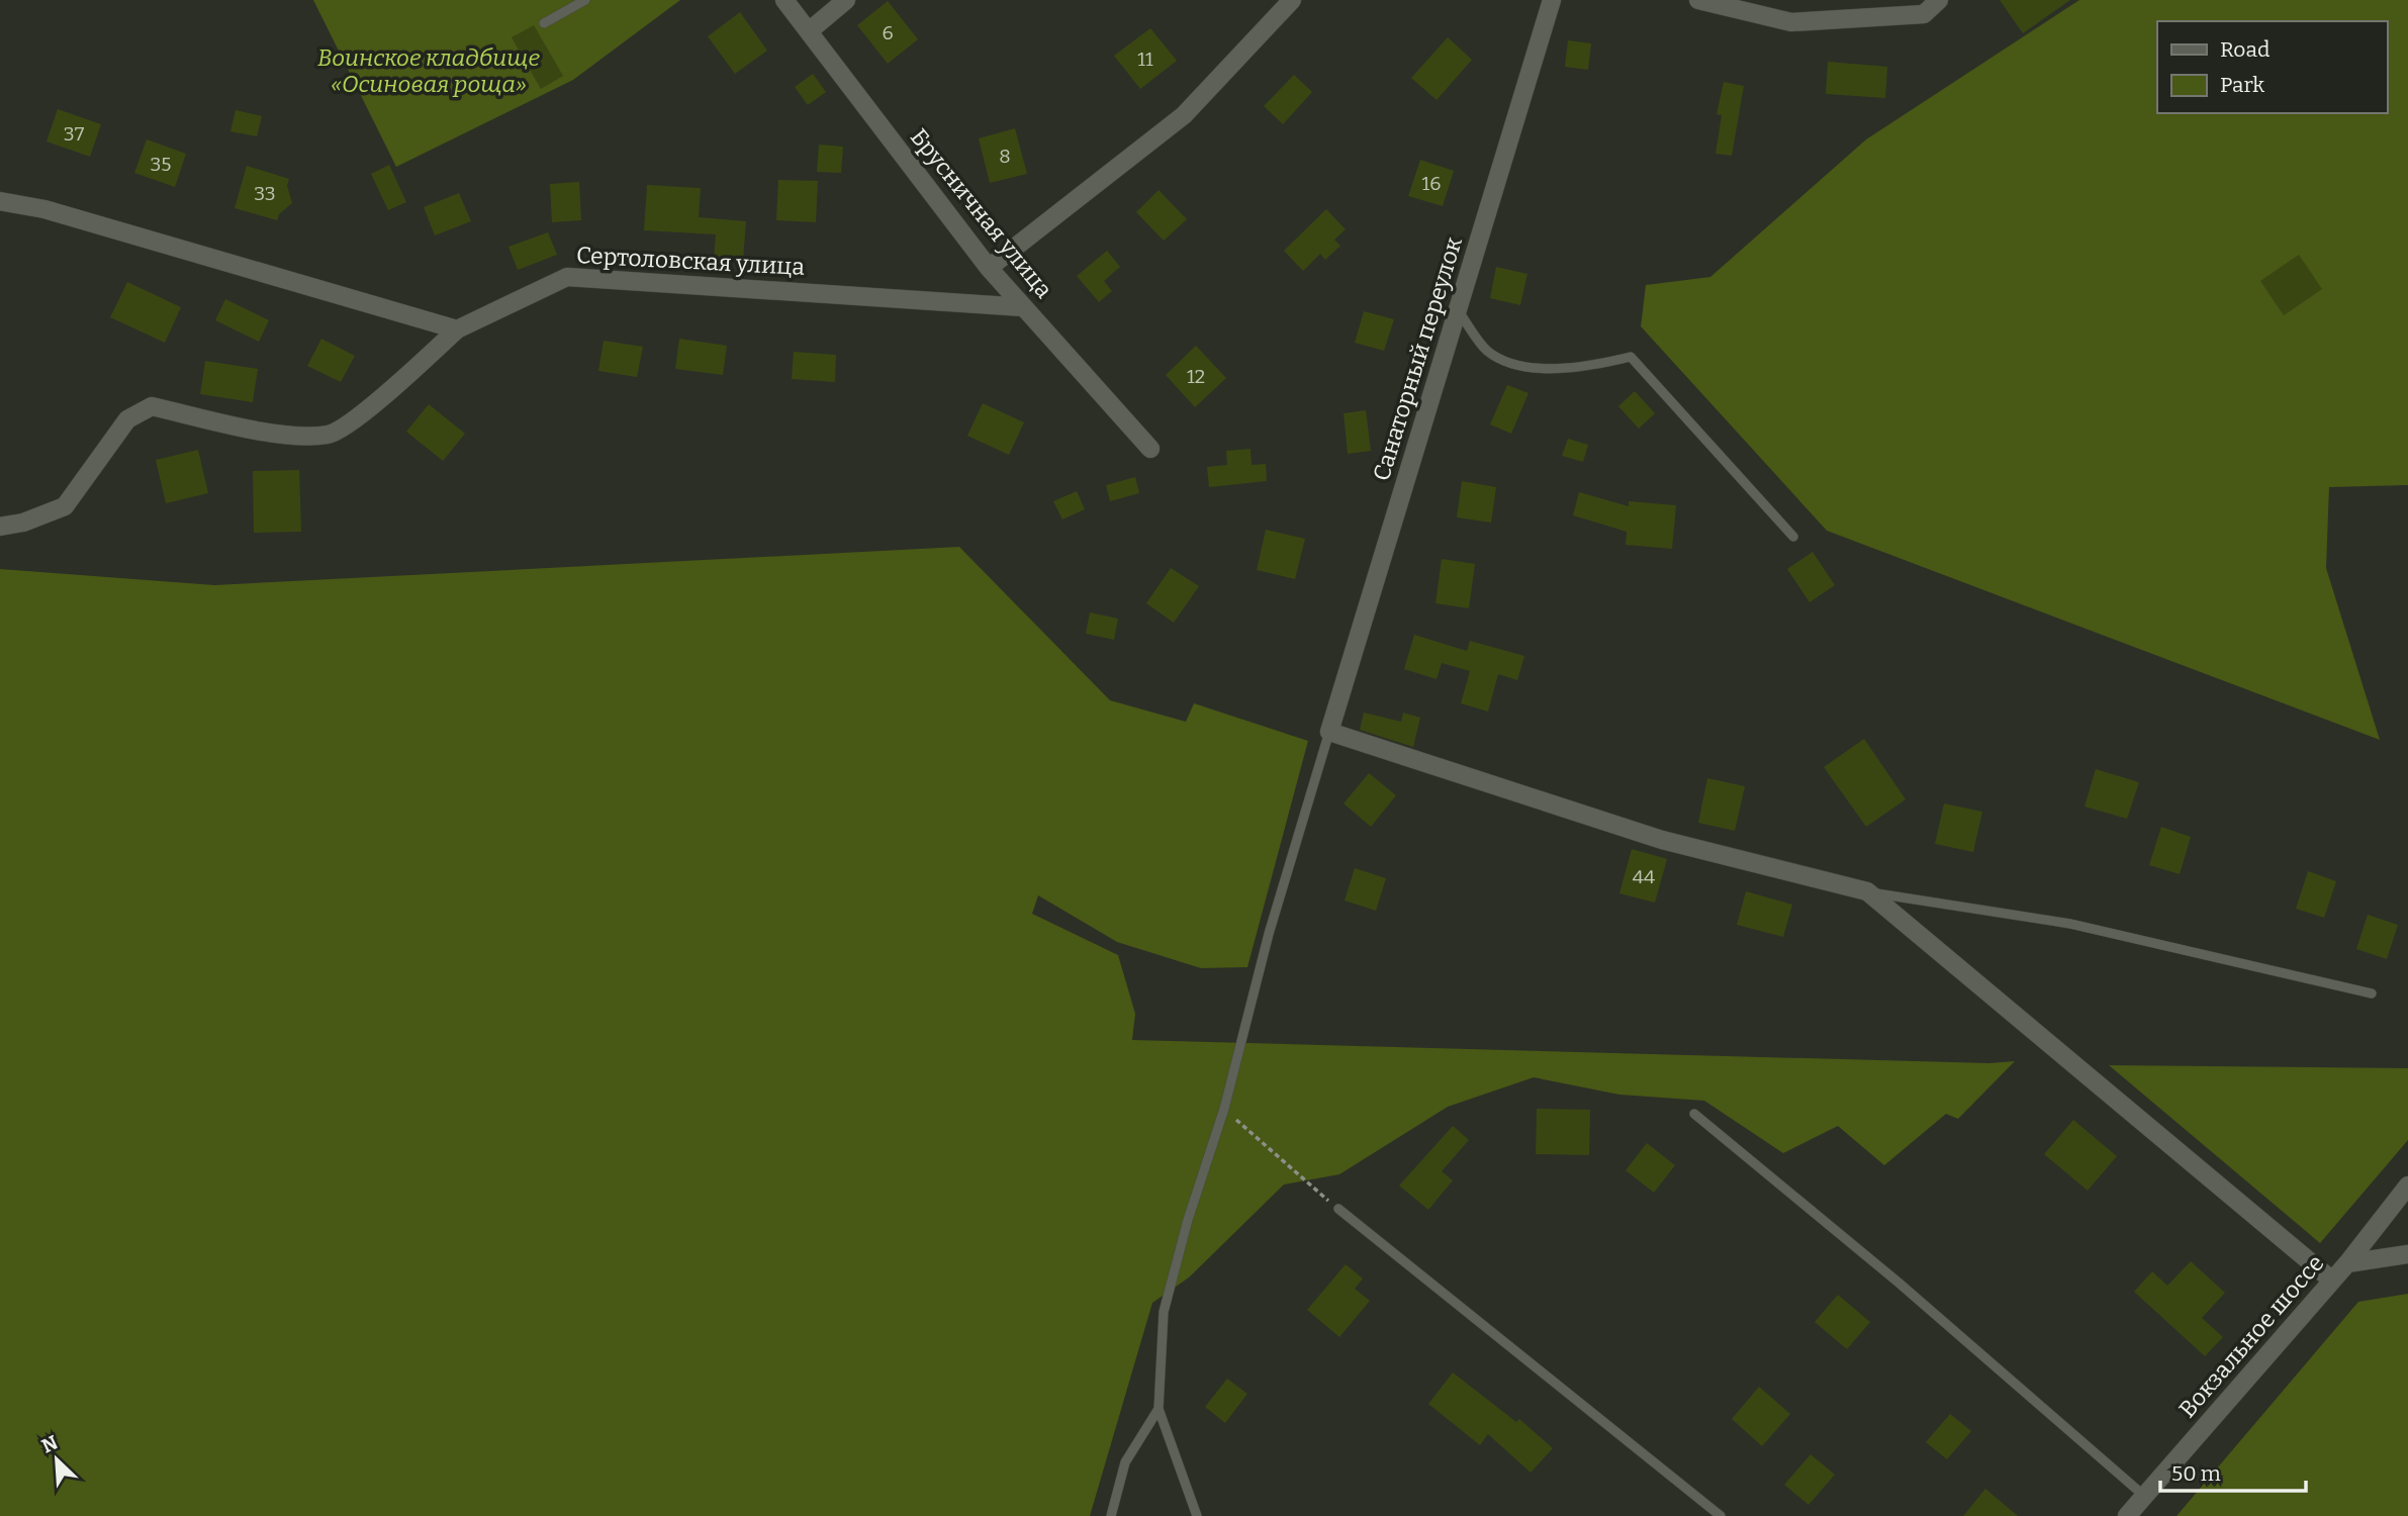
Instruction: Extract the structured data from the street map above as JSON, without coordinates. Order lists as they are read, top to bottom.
{
  "streets": {
    "street": [
      "Брусничная улица",
      "Сертоловская улица",
      "Санаторный переулок",
      "Вокзальное шоссе"
    ]
  },
  "crossings": [
    ["Брусничная улица", "Сертоловская улица"]
  ],
  "parks": ["Воинское кладбище «Осиновая роща»"],
  "house_numbers": [
    "6",
    "11",
    "37",
    "8",
    "35",
    "16",
    "33",
    "12",
    "44"
  ],
  "legend": ["Road", "Park"],
  "scale_bar": "50 m",
  "north": "top left"
}
